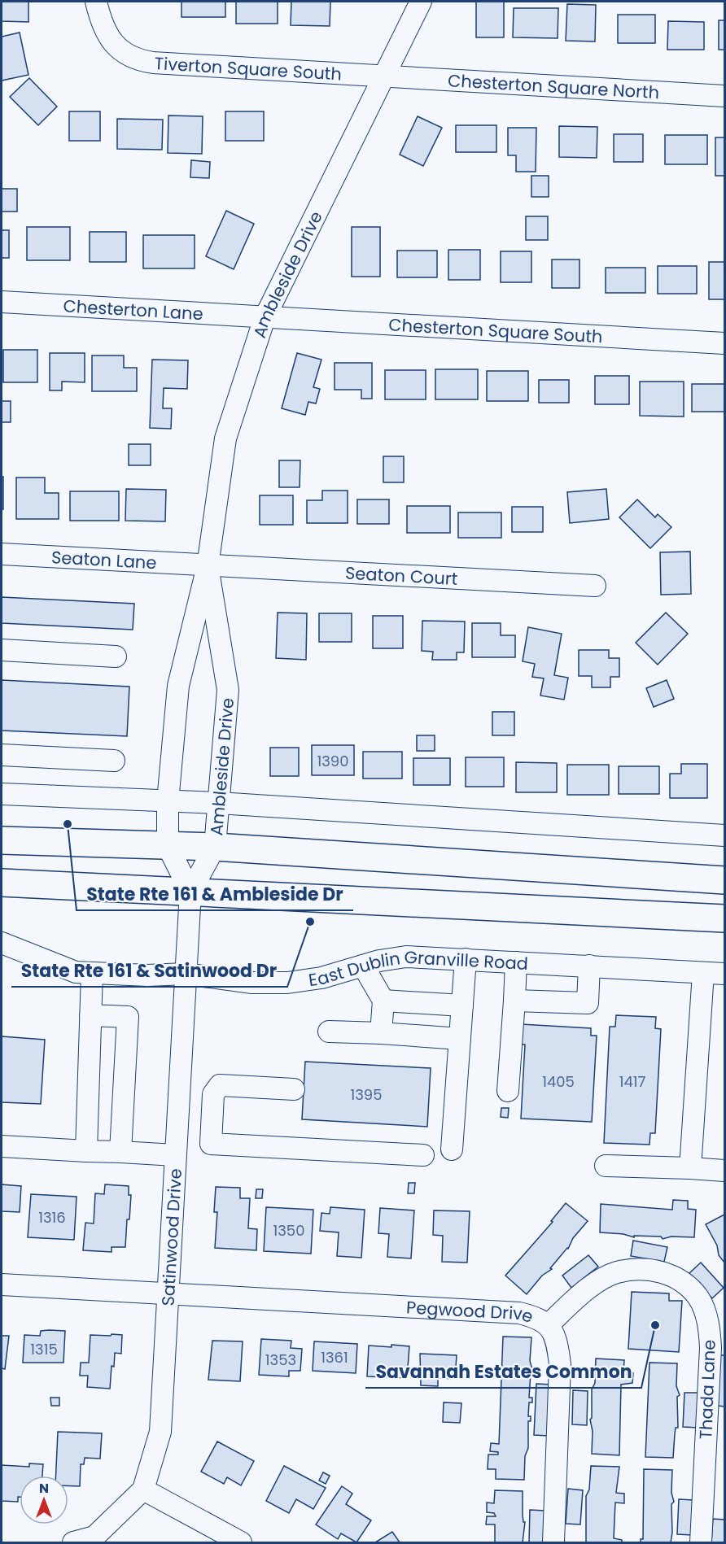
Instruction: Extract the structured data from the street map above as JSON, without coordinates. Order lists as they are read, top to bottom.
{
  "streets": {
    "street": [
      "Tiverton Square South",
      "Chesterton Square North",
      "Ambleside Drive",
      "Chesterton Lane",
      "Chesterton Square South",
      "Seaton Lane",
      "Seaton Court",
      "East Dublin Granville Road",
      "Satinwood Drive",
      "Pegwood Drive",
      "Thada Lane"
    ]
  },
  "crossings": [
    ["Tiverton Square South", "Chesterton Square North"],
    ["Tiverton Square South", "Ambleside Drive"],
    ["Chesterton Square North", "Ambleside Drive"],
    ["Ambleside Drive", "Chesterton Lane"],
    ["Ambleside Drive", "Chesterton Square South"],
    ["Ambleside Drive", "Seaton Lane"],
    ["Ambleside Drive", "Seaton Court"],
    ["Ambleside Drive", "Satinwood Drive"],
    ["Chesterton Lane", "Chesterton Square South"],
    ["Seaton Lane", "Seaton Court"],
    ["East Dublin Granville Road", "Satinwood Drive"],
    ["Satinwood Drive", "Pegwood Drive"],
    ["Pegwood Drive", "Thada Lane"]
  ],
  "places": ["State Rte 161 & Ambleside Dr", "State Rte 161 & Satinwood Dr", "Savannah Estates Common"],
  "house_numbers": [
    "1390",
    "1405",
    "1417",
    "1395",
    "1316",
    "1350",
    "1315",
    "1361",
    "1353"
  ],
  "north": "top"
}
